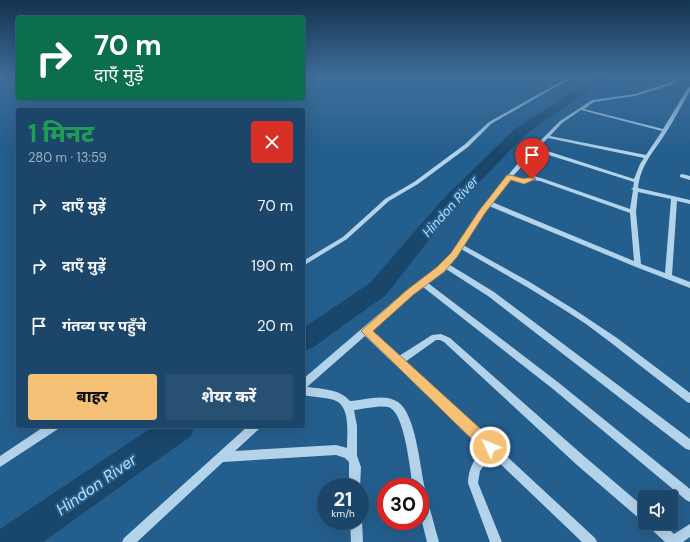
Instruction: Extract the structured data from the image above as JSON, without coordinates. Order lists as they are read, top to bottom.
{
  "water": ["Hindon River"],
  "page": {
    "turn": ["70 m", "दाएँ मुड़ें"],
    "heading": ["1 मिनट", "280 m · 13:59"],
    "list": [
      {
        "name": "दाएँ मुड़ें",
        "value": "70 m"
      },
      {
        "name": "दाएँ मुड़ें",
        "value": "190 m"
      },
      {
        "name": "गंतव्य पर पहुँचे",
        "value": "20 m"
      }
    ],
    "buttons": ["बाहर", "शेयर करें"],
    "speed": "21 km/h",
    "limit": "30"
  }
}
